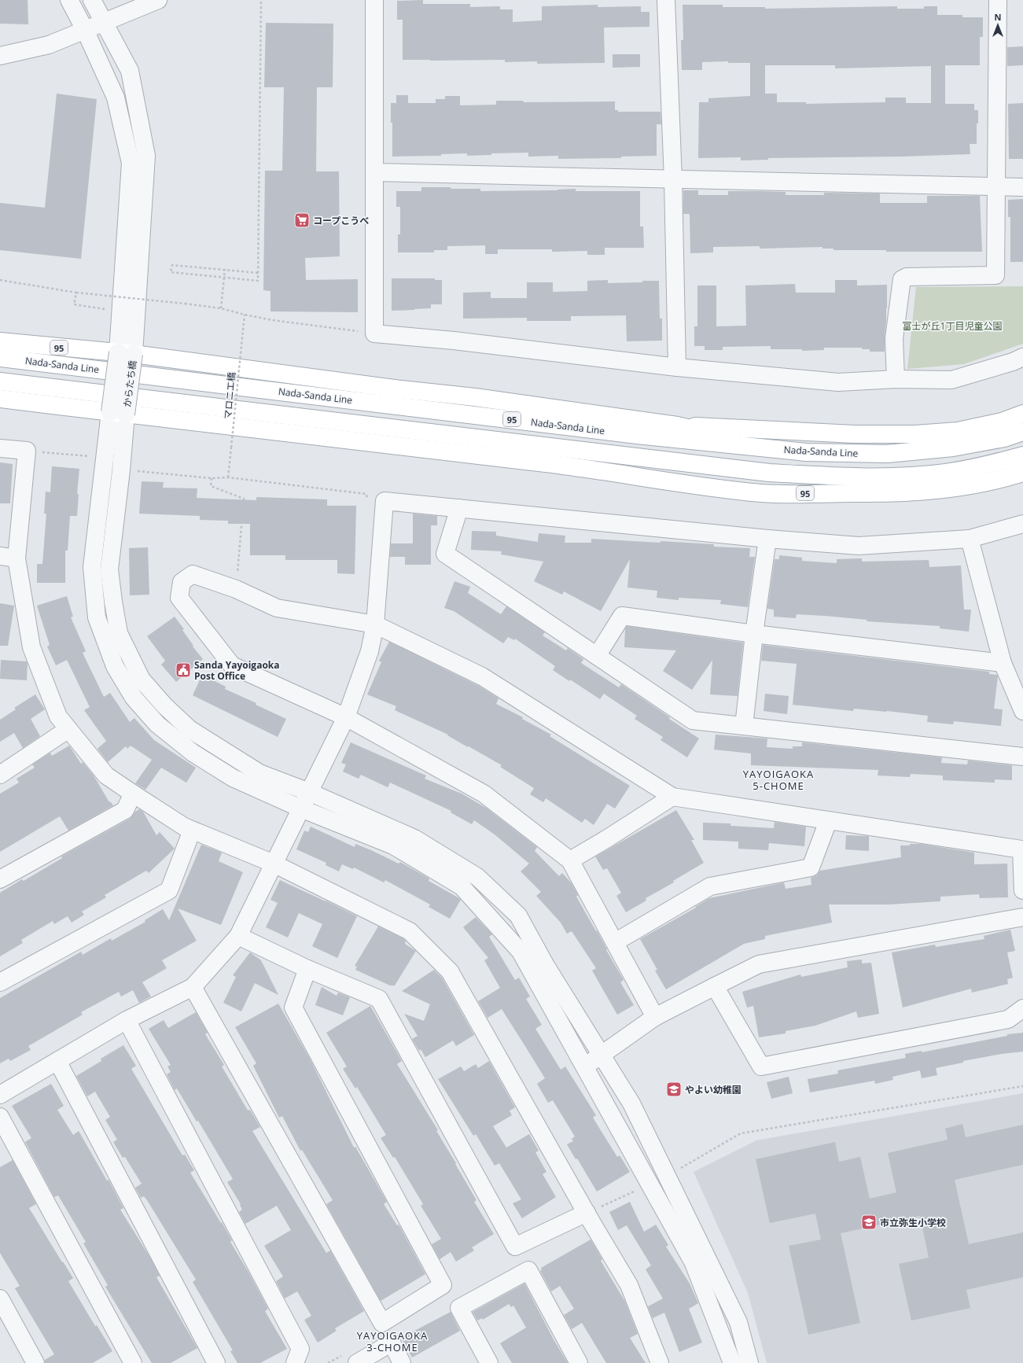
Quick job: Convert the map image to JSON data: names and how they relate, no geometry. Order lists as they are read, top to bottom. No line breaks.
{"streets":{"main road":["95","Nada-Sanda Line"],"street":["からたち橋"],"path":["マロニエ橋"]},"crossings":[["95","Nada-Sanda Line"],["95","からたち橋"]],"districts":["YAYOIGAOKA 5-CHOME","YAYOIGAOKA 3-CHOME"],"parks":["富士が丘1丁目児童公園"],"places":{"supermarket":["コープこうべ"],"public building":["Sanda Yayoigaoka Post Office"],"school or university":["やよい幼稚園","市立弥生小学校"]},"north":"top"}
